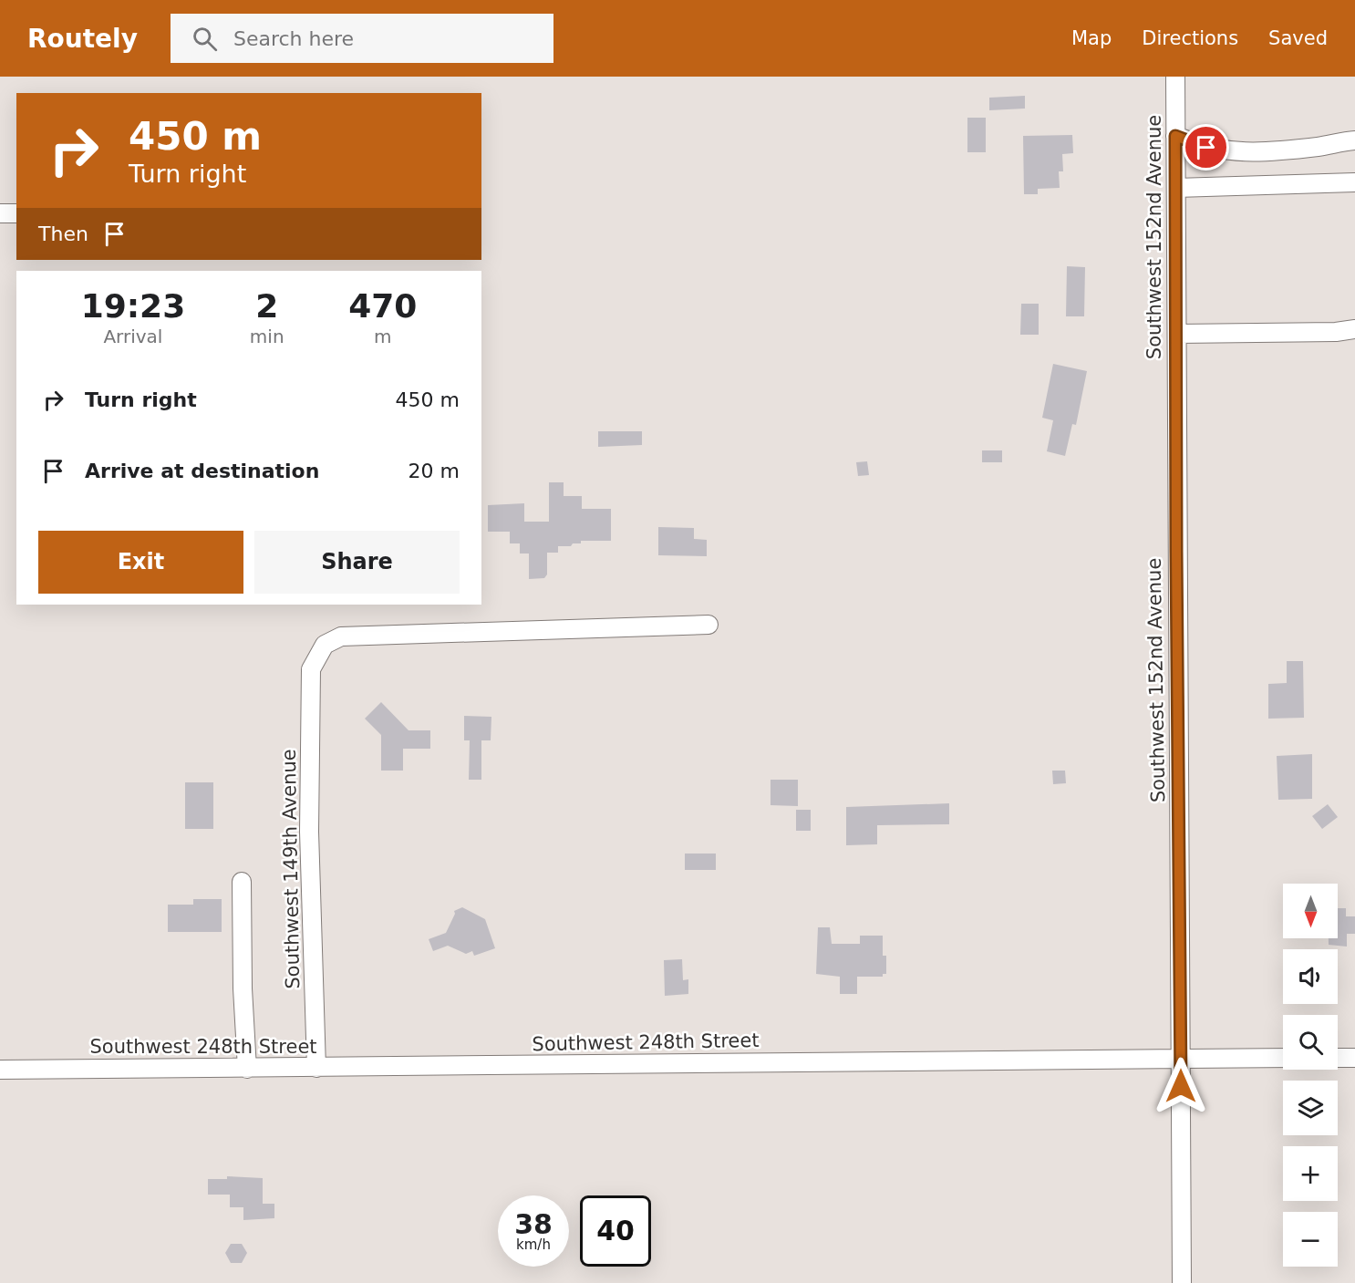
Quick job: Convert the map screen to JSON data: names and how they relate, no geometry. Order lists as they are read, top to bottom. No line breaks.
{"streets":{"street":["Southwest 152nd Avenue","Southwest 149th Avenue","Southwest 248th Street"]},"crossings":[["Southwest 152nd Avenue","Southwest 248th Street"],["Southwest 149th Avenue","Southwest 248th Street"]],"north":"bottom","page":{"header":"Routely","search":"Search here","nav":["Map","Directions","Saved"],"turn":["450 m","Turn right"],"then":"Then","eta":["19:23","Arrival","2","min","470","m"],"list":[{"name":"Turn right","value":"450 m"},{"name":"Arrive at destination","value":"20 m"}],"buttons":["Exit","Share"],"map_buttons":["+","−"],"speed":"38 km/h","limit":"40"}}
